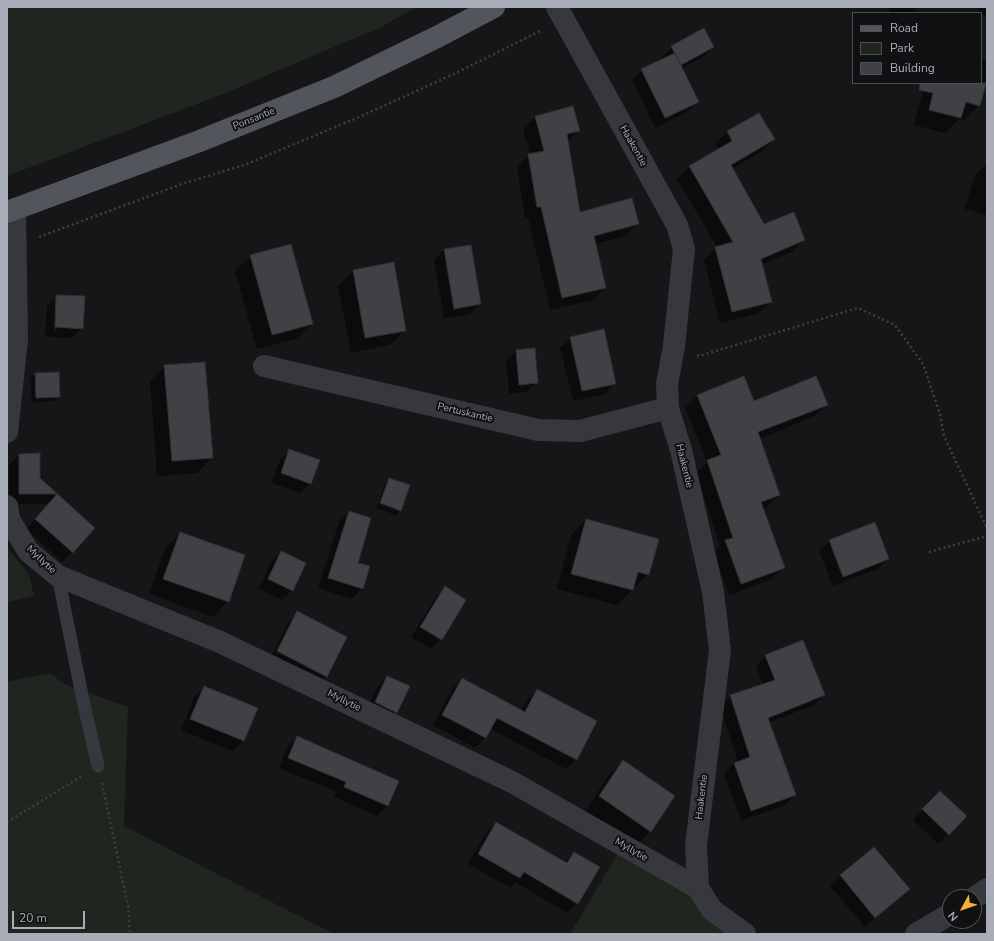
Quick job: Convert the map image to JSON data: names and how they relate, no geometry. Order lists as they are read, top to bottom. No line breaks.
{"streets":{"main road":["Ponsantie"],"street":["Haakentie","Pertuskantie","Myllytie"]},"crossings":[["Haakentie","Pertuskantie"],["Haakentie","Myllytie"]],"legend":["Road","Park","Building"],"scale_bar":"20 m","north":"bottom left"}
